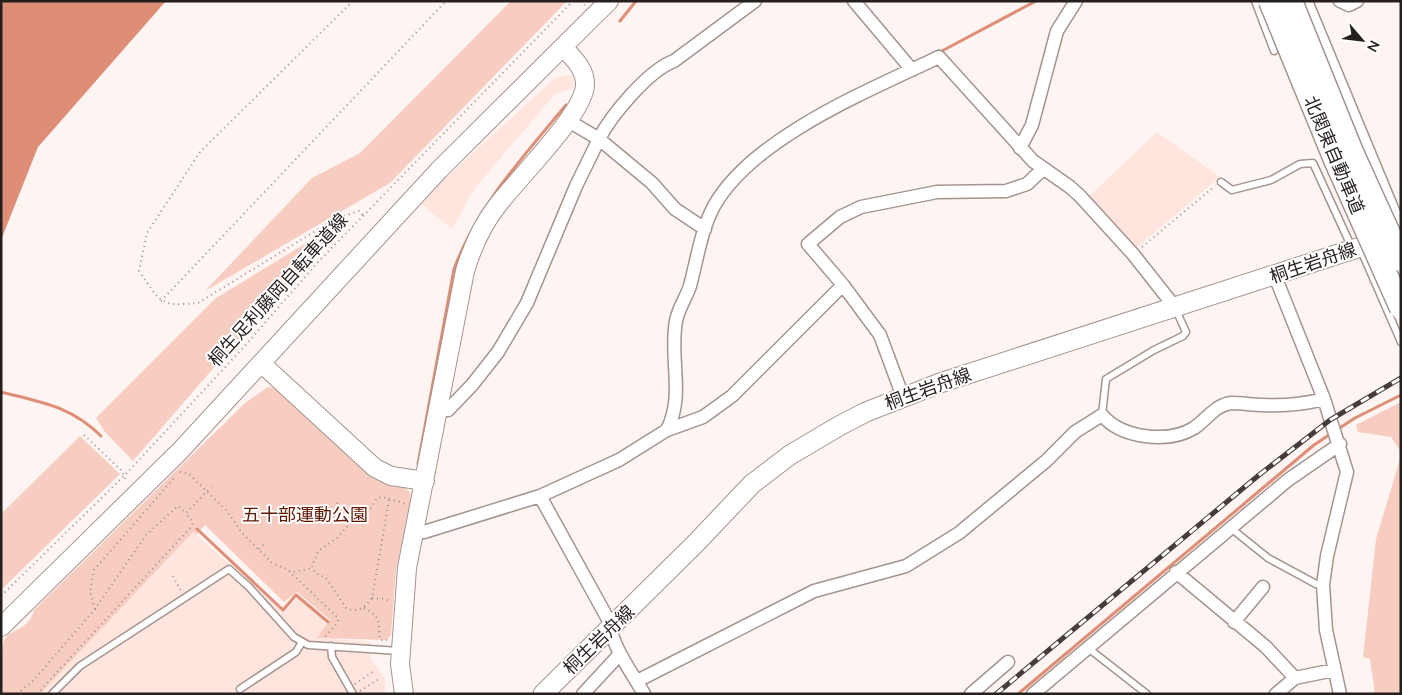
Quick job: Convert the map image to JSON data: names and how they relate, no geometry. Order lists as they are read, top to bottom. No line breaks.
{"streets":{"highway":["北関東自動車道"],"main road":["桐生岩舟線"],"path":["桐生足利藤岡自転車道線"]},"parks":["五十部運動公園"],"north":"bottom right"}
